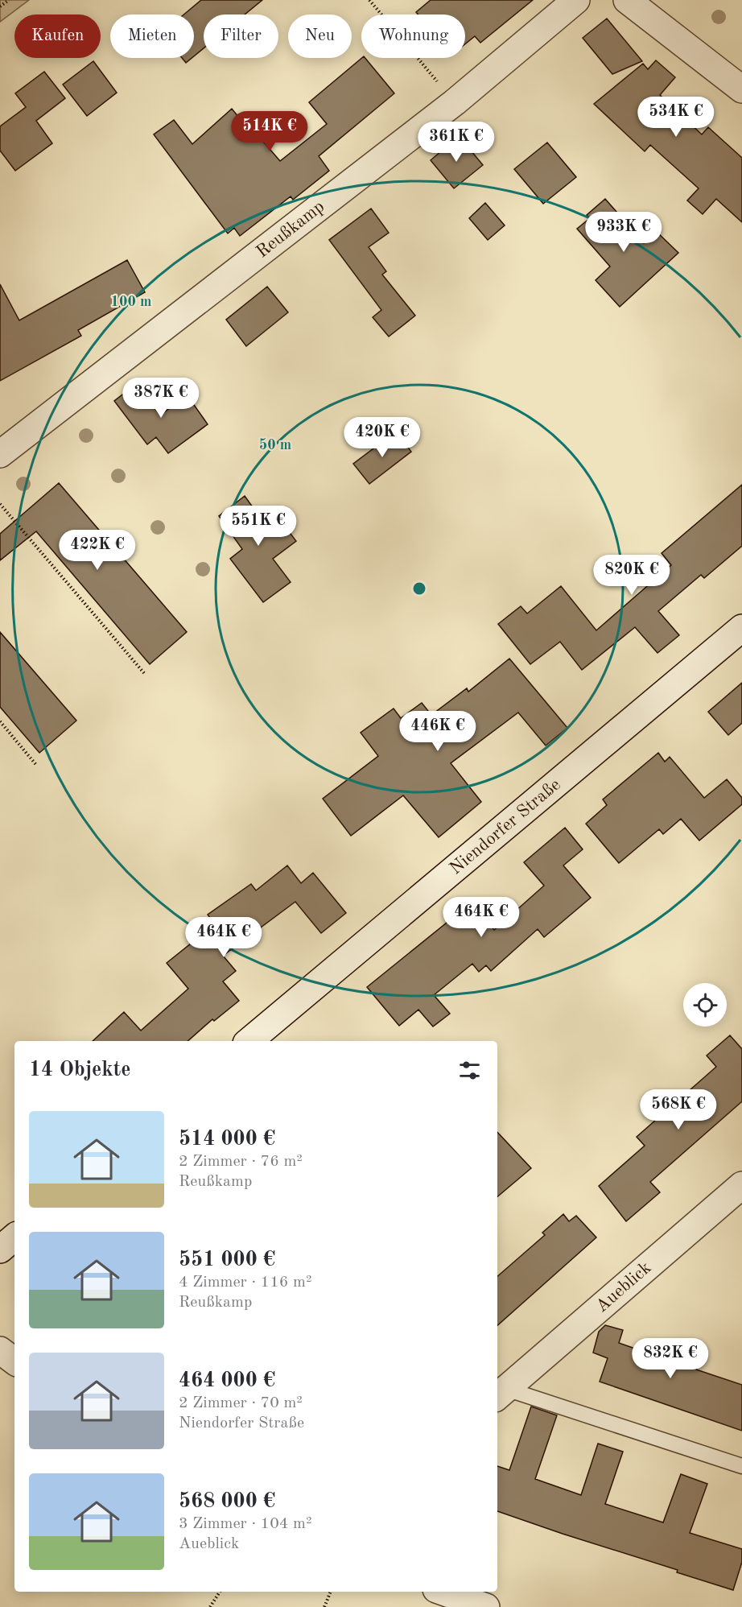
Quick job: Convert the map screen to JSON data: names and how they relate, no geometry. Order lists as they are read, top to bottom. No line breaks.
{"streets":{"street":["Reußkamp","Niendorfer Straße","Aueblick"]},"page":{"chip":["Kaufen","Mieten","Filter","Neu","Wohnung"],"price":["534K €","514K €","361K €","933K €","387K €","420K €","551K €","422K €","820K €","446K €","464K €","464K €","568K €","832K €"],"heading":"14 Objekte","list":[{"name":"514 000 €","note":"2 Zimmer · 76 m² · Reußkamp"},{"name":"551 000 €","note":"4 Zimmer · 116 m² · Reußkamp"},{"name":"464 000 €","note":"2 Zimmer · 70 m² · Niendorfer Straße"},{"name":"568 000 €","note":"3 Zimmer · 104 m² · Aueblick"}]},"rings":["100 m","50 m"]}
